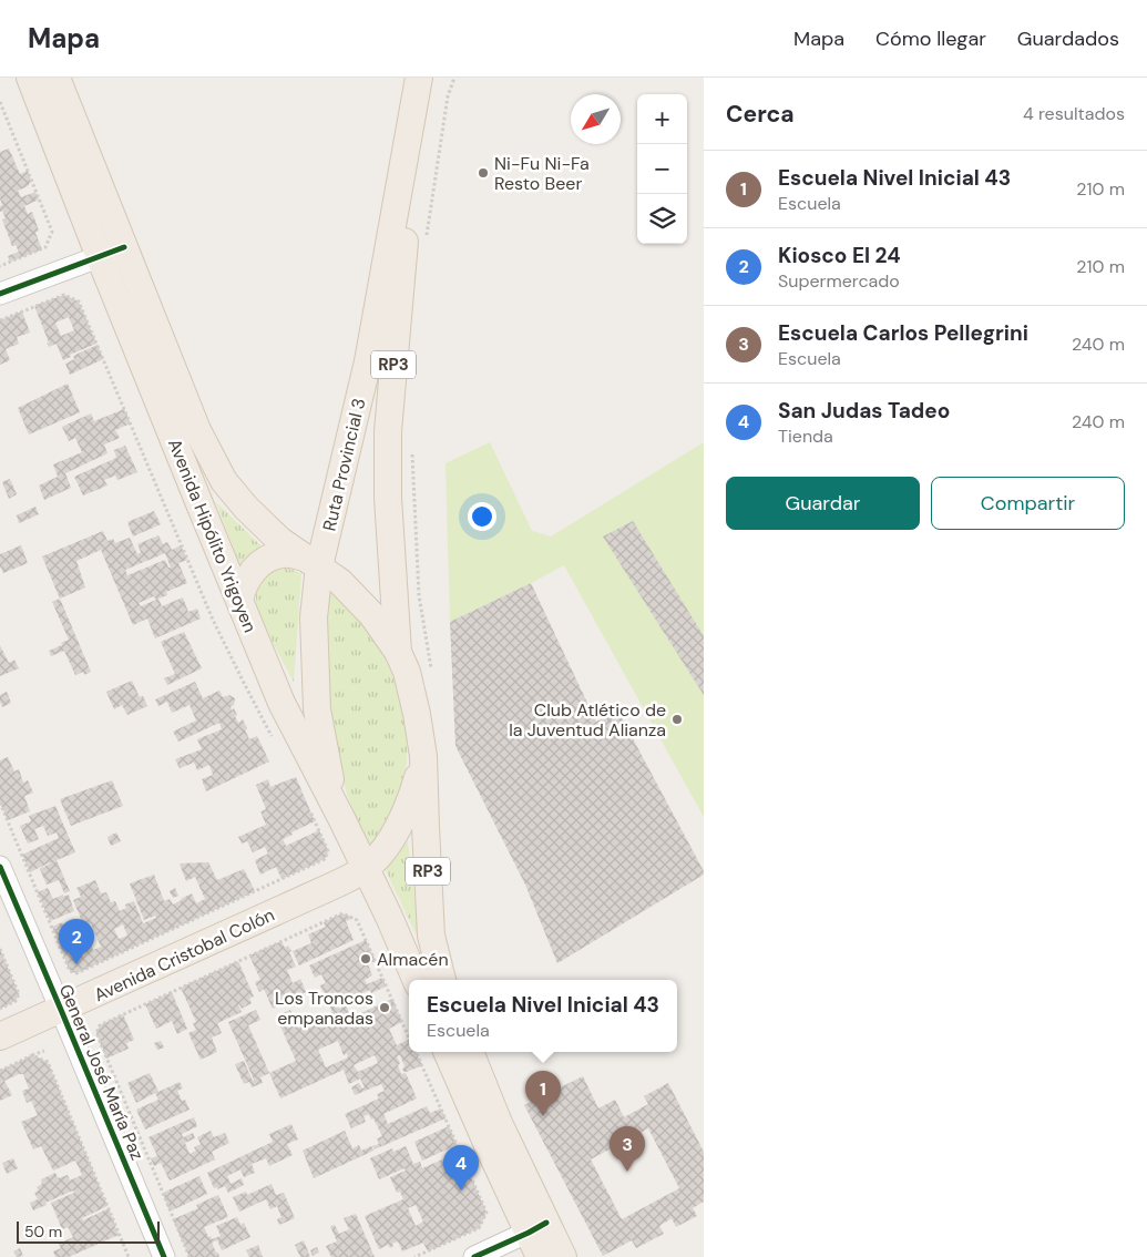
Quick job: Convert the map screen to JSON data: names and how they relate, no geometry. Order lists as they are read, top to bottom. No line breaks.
{"streets":{"main road":["RP3","Ruta Provincial 3","Avenida Hipólito Yrigoyen","Avenida Cristobal Colón"],"street":["General José María Paz"]},"crossings":[["Ruta Provincial 3","Avenida Hipólito Yrigoyen"],["Avenida Hipólito Yrigoyen","Avenida Cristobal Colón"],["Avenida Cristobal Colón","General José María Paz"]],"places":["Ni-Fu Ni-Fa Resto Beer","Club Atlético de la Juventud Alianza","Almacén","Los Troncos empanadas"],"scale_bar":"50 m","north":"bottom left","page":{"header":"Mapa","nav":["Mapa","Cómo llegar","Guardados"],"heading":["Cerca","4 resultados"],"map_buttons":["+","−"],"list":[{"mark":"1","name":"Escuela Nivel Inicial 43","note":"Escuela","value":"210 m"},{"mark":"2","name":"Kiosco El 24","note":"Supermercado","value":"210 m"},{"mark":"3","name":"Escuela Carlos Pellegrini","note":"Escuela","value":"240 m"},{"mark":"4","name":"San Judas Tadeo","note":"Tienda","value":"240 m"}],"buttons":["Guardar","Compartir"],"pins":["2","1","3","4"],"popup":["Escuela Nivel Inicial 43","Escuela"],"scale":"50 m"}}
